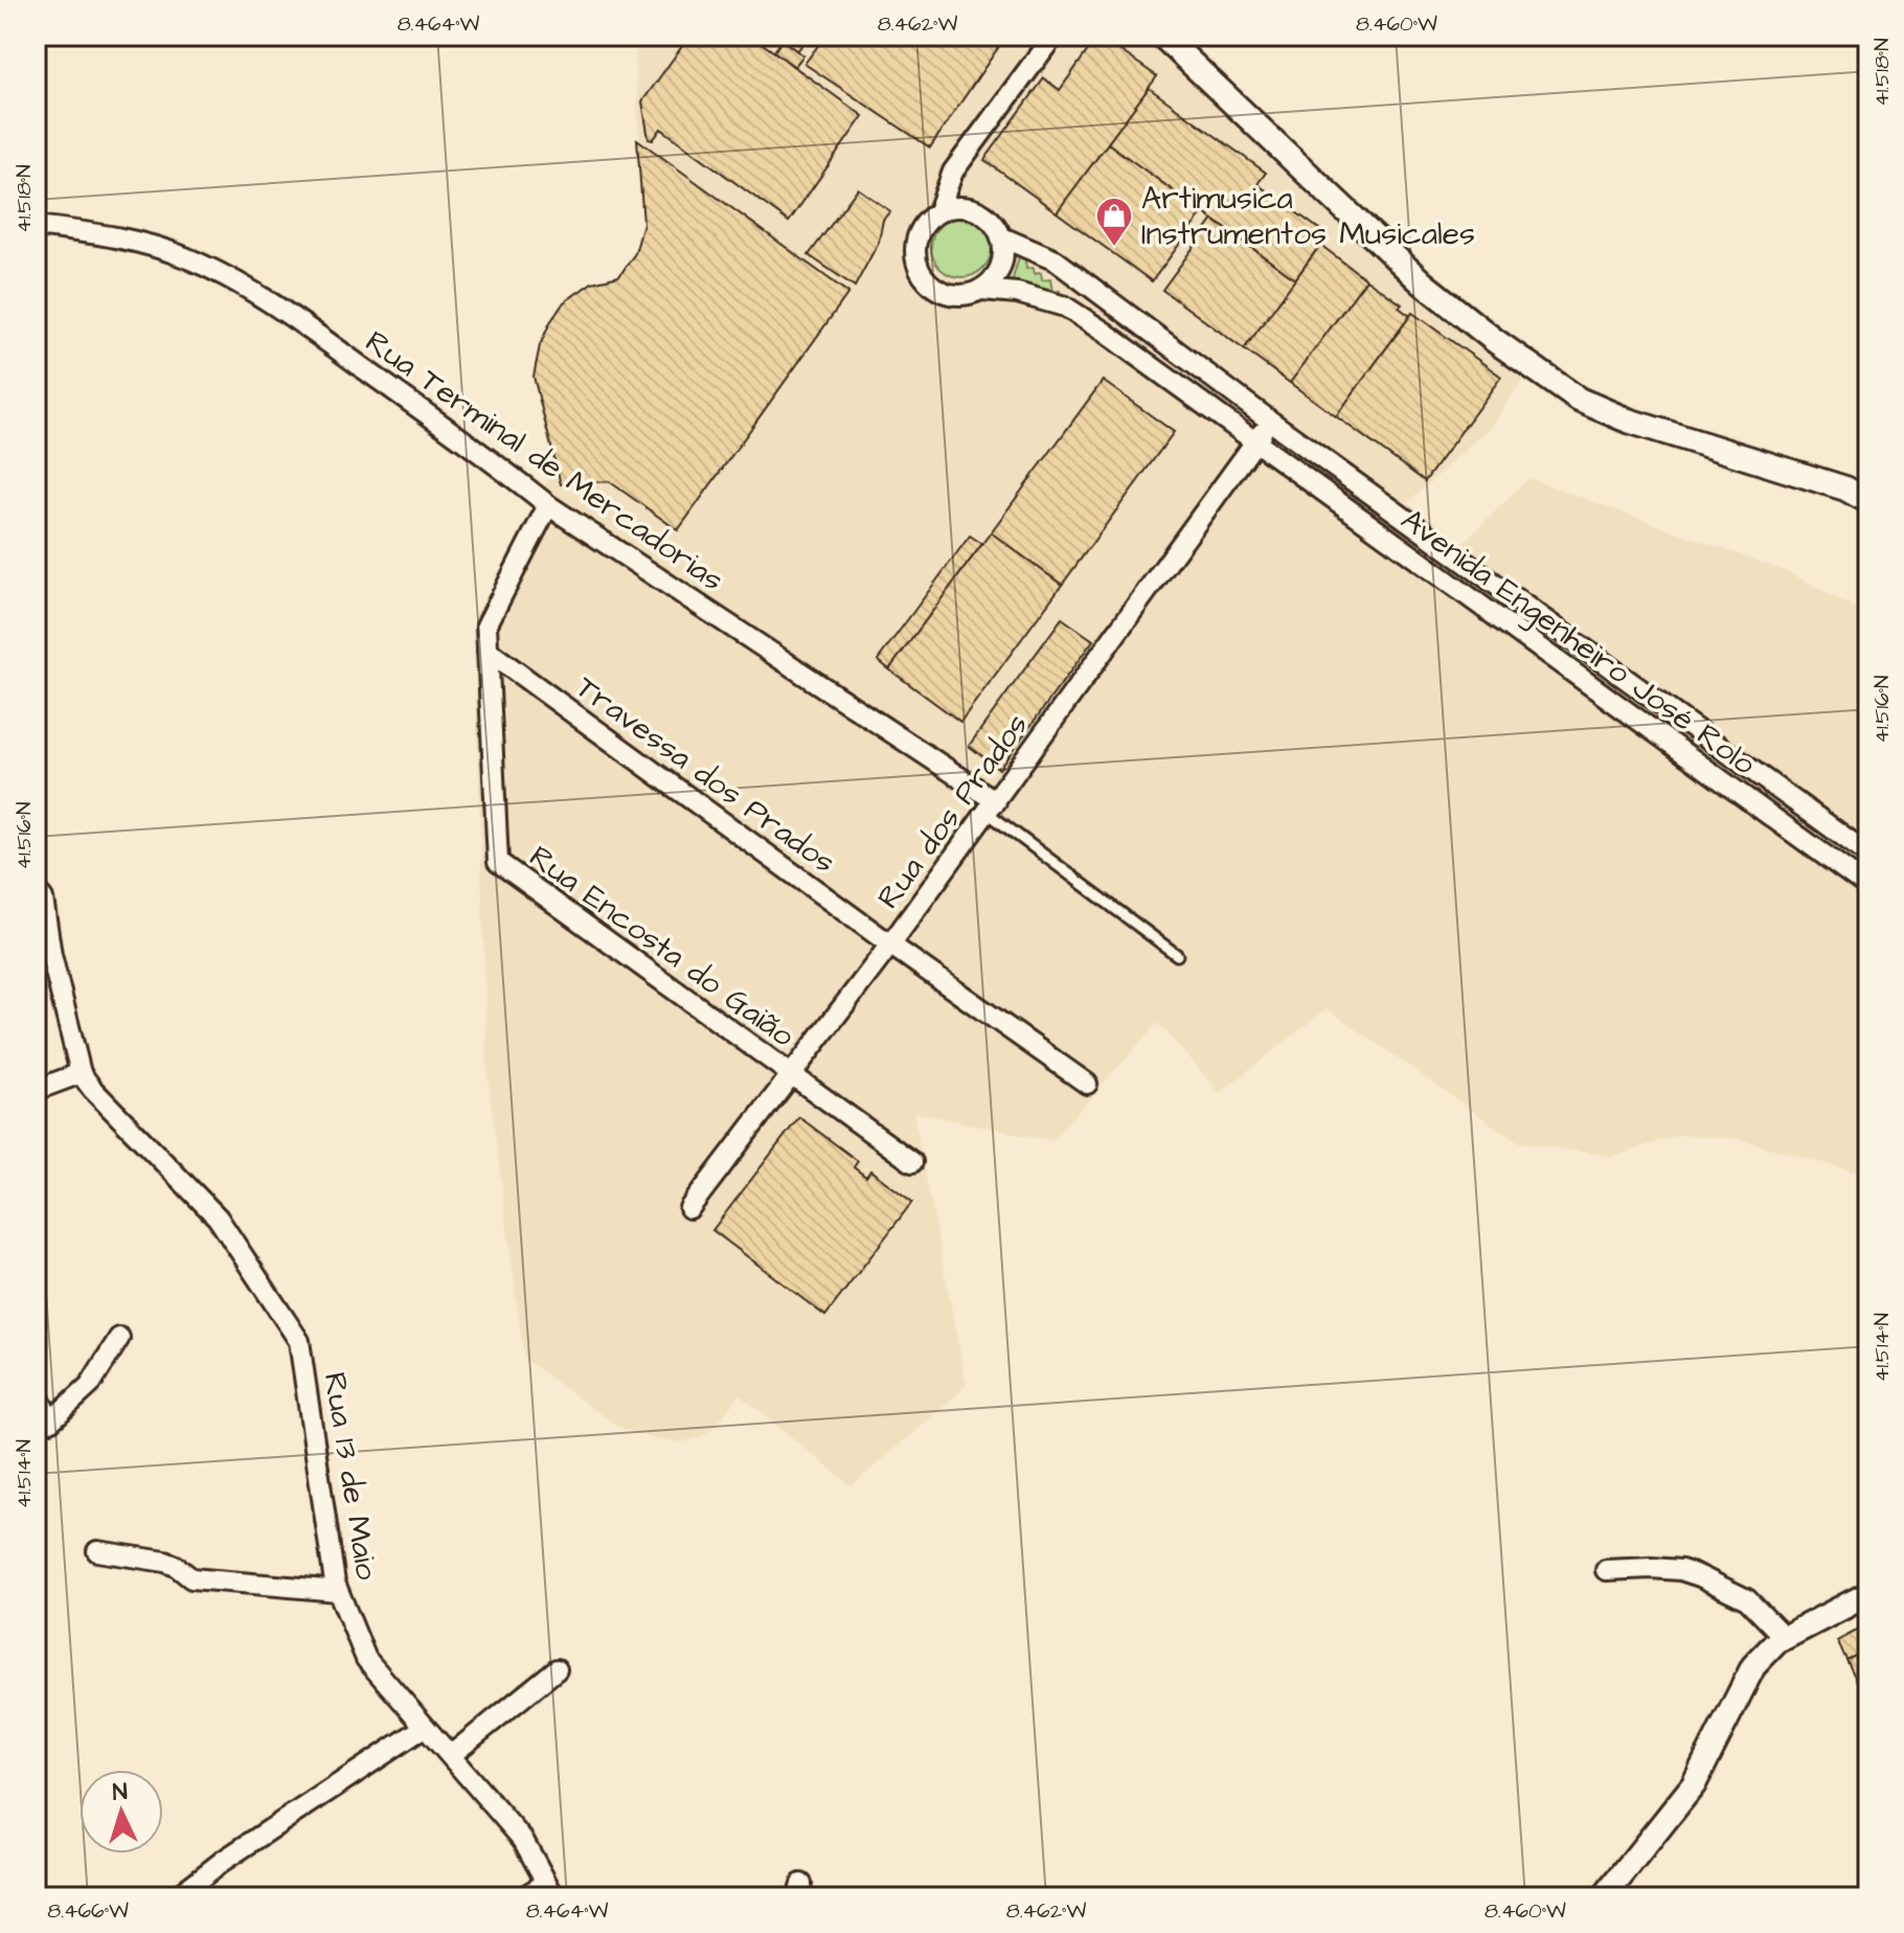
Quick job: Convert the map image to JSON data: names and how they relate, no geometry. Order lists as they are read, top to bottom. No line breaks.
{"streets":{"street":["Rua Terminal de Mercadorias","Avenida Engenheiro José Rolo","Travessa dos Prados","Rua dos Prados","Rua Encosta do Gaião","Rua 13 de Maio"]},"crossings":[["Rua Terminal de Mercadorias","Rua dos Prados"],["Avenida Engenheiro José Rolo","Rua dos Prados"],["Travessa dos Prados","Rua dos Prados"],["Travessa dos Prados","Rua Encosta do Gaião"],["Rua dos Prados","Rua Encosta do Gaião"]],"places":{"shop":["Artimusica Instrumentos Musicales"]},"north":"top","coordinates":["8.464°W","8.462°W","8.460°W","41.518°N","41.516°N","41.514°N","8.466°W"]}
